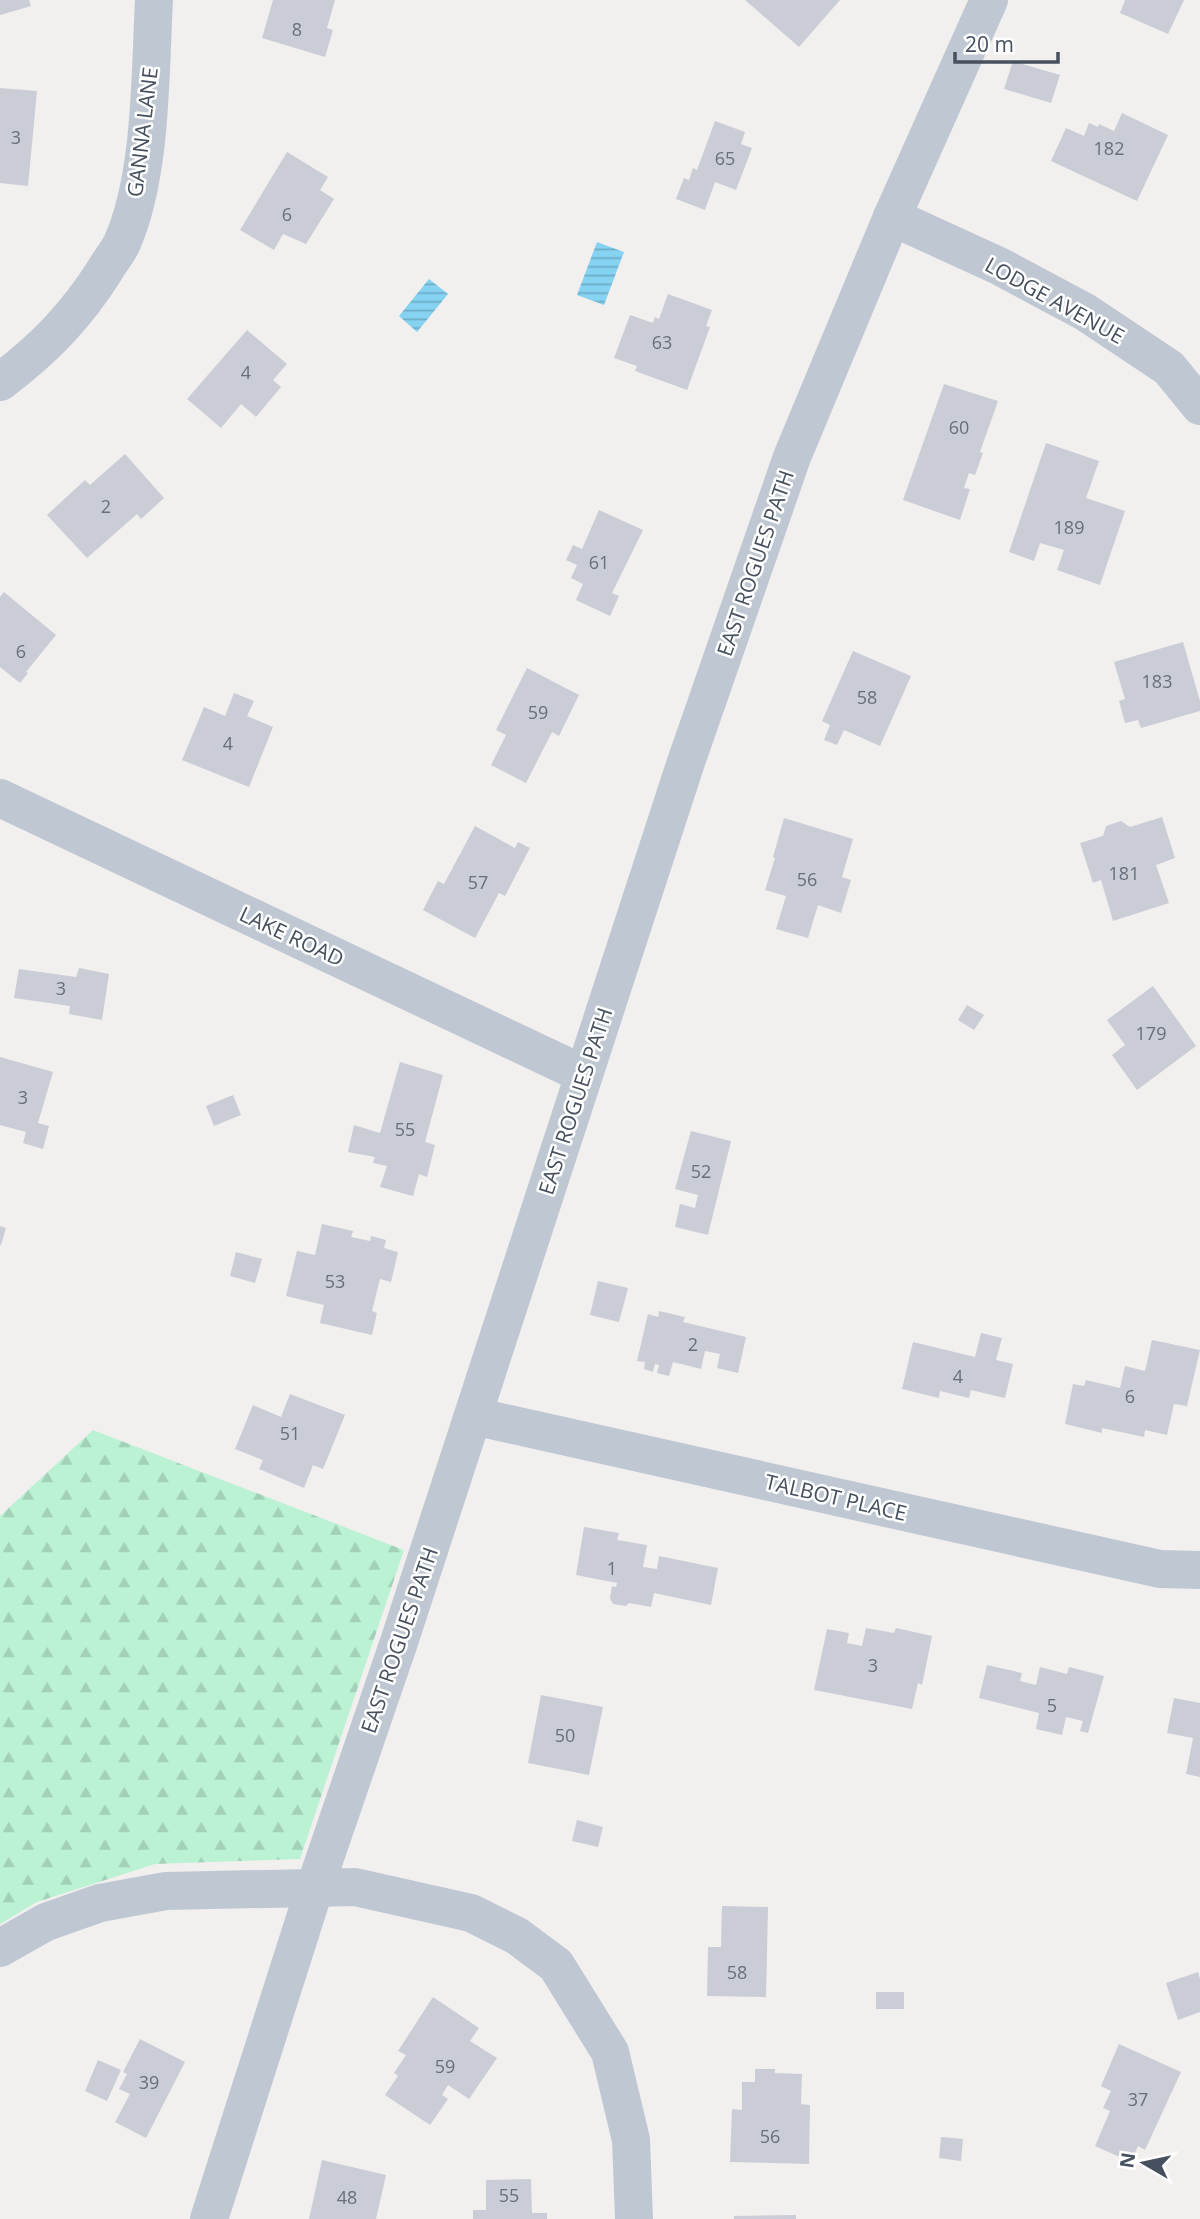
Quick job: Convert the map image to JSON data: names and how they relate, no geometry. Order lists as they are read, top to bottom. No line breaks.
{"streets":{"street":["GANNA LANE","LODGE AVENUE","EAST ROGUES PATH","LAKE ROAD","TALBOT PLACE"]},"crossings":[["LODGE AVENUE","EAST ROGUES PATH"],["EAST ROGUES PATH","LAKE ROAD"],["EAST ROGUES PATH","TALBOT PLACE"]],"house_numbers":["8","3","182","65","6","63","4","60","2","189","61","6","183","58","59","4","181","56","57","3","179","3","55","52","53","2","4","6","51","1","3","5","50","58","59","39","37","56","55","48"],"scale_bar":"20 m","north":"left"}
